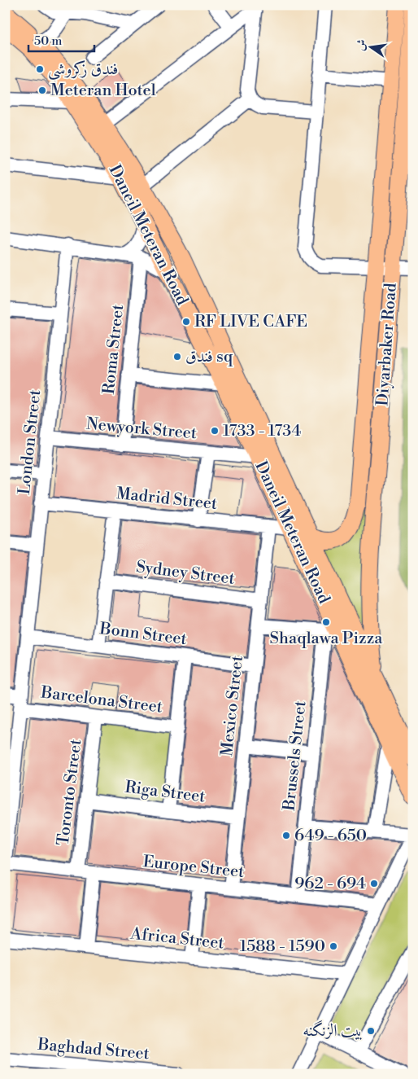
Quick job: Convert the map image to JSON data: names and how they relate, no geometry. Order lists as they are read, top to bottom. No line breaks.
{"streets":{"main road":["Daneil Meteran Road","Diyarbaker Road"],"street":["Roma Street","Newyork Street","London Street","Madrid Street","Sydney Street","Bonn Street","Barcelona Street","Mexico Street","Brussels Street","Toronto Street","Riga Street","Europe Street","Africa Street","Baghdad Street"]},"crossings":[["Daneil Meteran Road","Diyarbaker Road"],["Daneil Meteran Road","Newyork Street"],["Daneil Meteran Road","Madrid Street"],["Daneil Meteran Road","Brussels Street"],["Roma Street","Newyork Street"],["Newyork Street","London Street"],["London Street","Madrid Street"],["London Street","Bonn Street"],["London Street","Barcelona Street"],["London Street","Europe Street"],["Madrid Street","Mexico Street"],["Sydney Street","Mexico Street"],["Bonn Street","Mexico Street"],["Barcelona Street","Toronto Street"],["Mexico Street","Riga Street"],["Mexico Street","Europe Street"],["Brussels Street","Europe Street"],["Toronto Street","Riga Street"],["Toronto Street","Europe Street"]],"places":["فندق زكروشي","Meteran Hotel","RF LIVE CAFE","فندق sq","1733 - 1734","Shaqlawa Pizza","649 - 650","962 - 694","1588 - 1590","بيت الزنگنه"],"scale_bar":"50 m","north":"left"}
